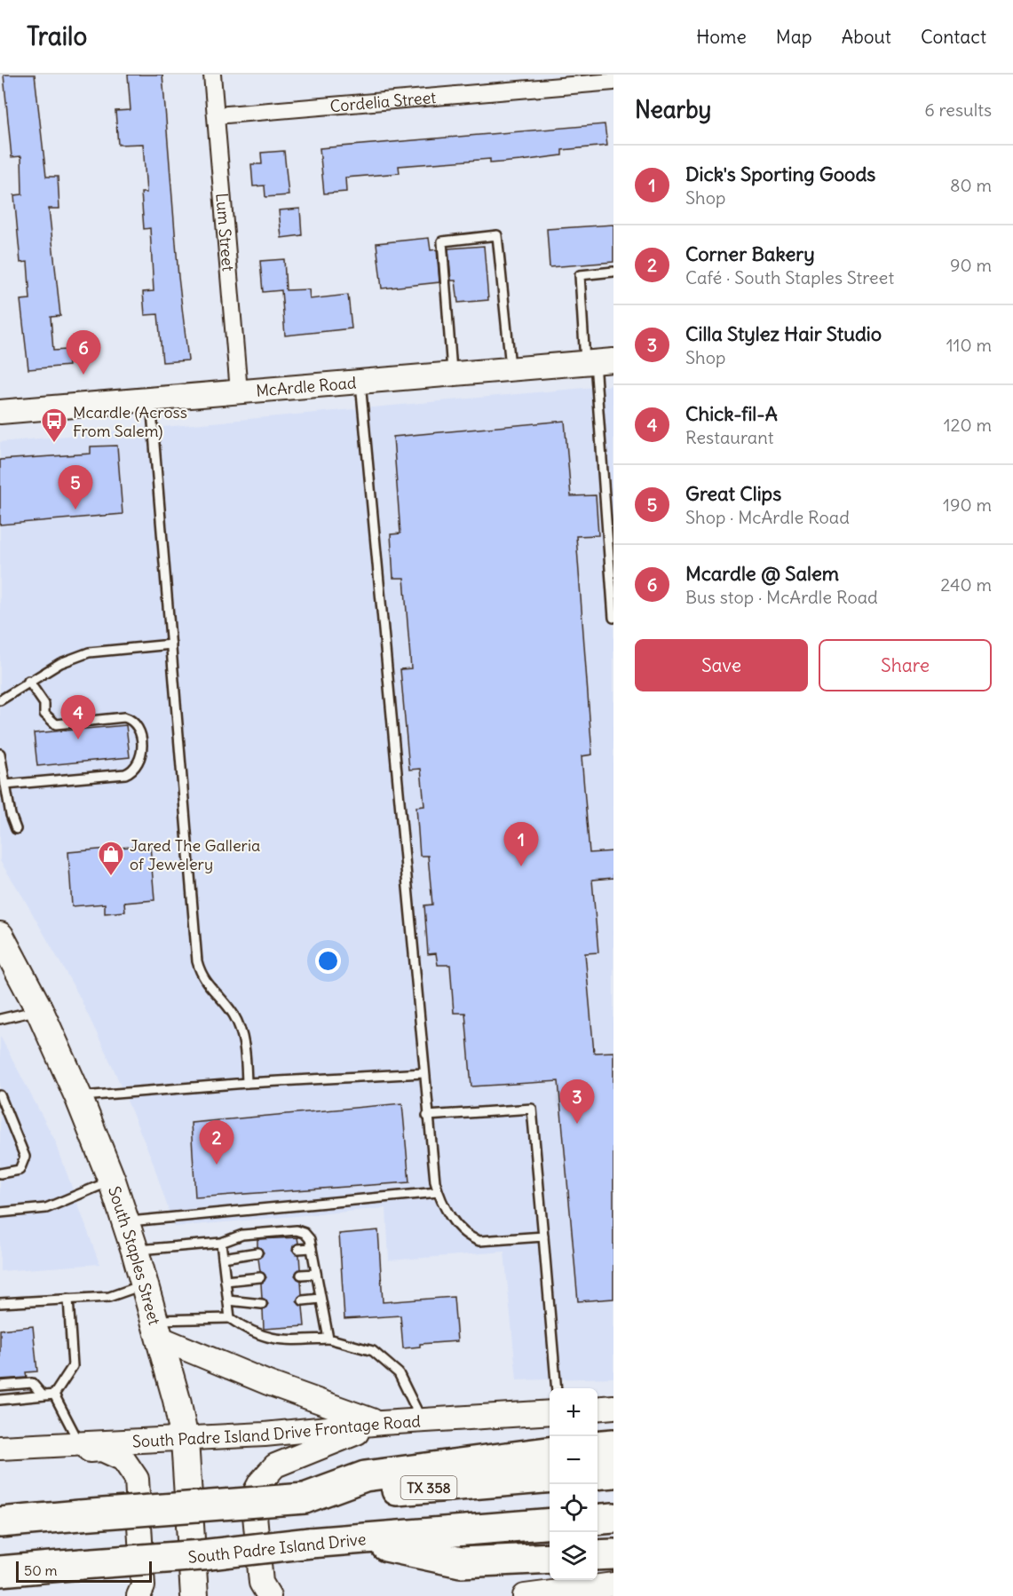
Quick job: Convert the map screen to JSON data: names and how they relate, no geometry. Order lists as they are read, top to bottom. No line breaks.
{"streets":{"highway":["TX 358","South Padre Island Drive"],"main road":["McArdle Road","South Staples Street","South Padre Island Drive Frontage Road"],"street":["Cordelia Street","Lum Street"]},"crossings":[["Cordelia Street","Lum Street"],["Lum Street","McArdle Road"],["South Staples Street","South Padre Island Drive Frontage Road"]],"places":{"bus stop":["Mcardle (Across From Salem)"],"shop":["Jared The Galleria of Jewelery"]},"scale_bar":"50 m","page":{"header":"Trailo","nav":["Home","Map","About","Contact"],"heading":["Nearby","6 results"],"list":[{"mark":"1","name":"Dick's Sporting Goods","note":"Shop","value":"80 m"},{"mark":"2","name":"Corner Bakery","note":"Café · South Staples Street","value":"90 m"},{"mark":"3","name":"Cilla Stylez Hair Studio","note":"Shop","value":"110 m"},{"mark":"4","name":"Chick-fil-A","note":"Restaurant","value":"120 m"},{"mark":"5","name":"Great Clips","note":"Shop · McArdle Road","value":"190 m"},{"mark":"6","name":"Mcardle @ Salem","note":"Bus stop · McArdle Road","value":"240 m"}],"pins":["6","5","4","1","3","2"],"buttons":["Save","Share"],"map_buttons":["+","−"],"scale":"50 m"}}
